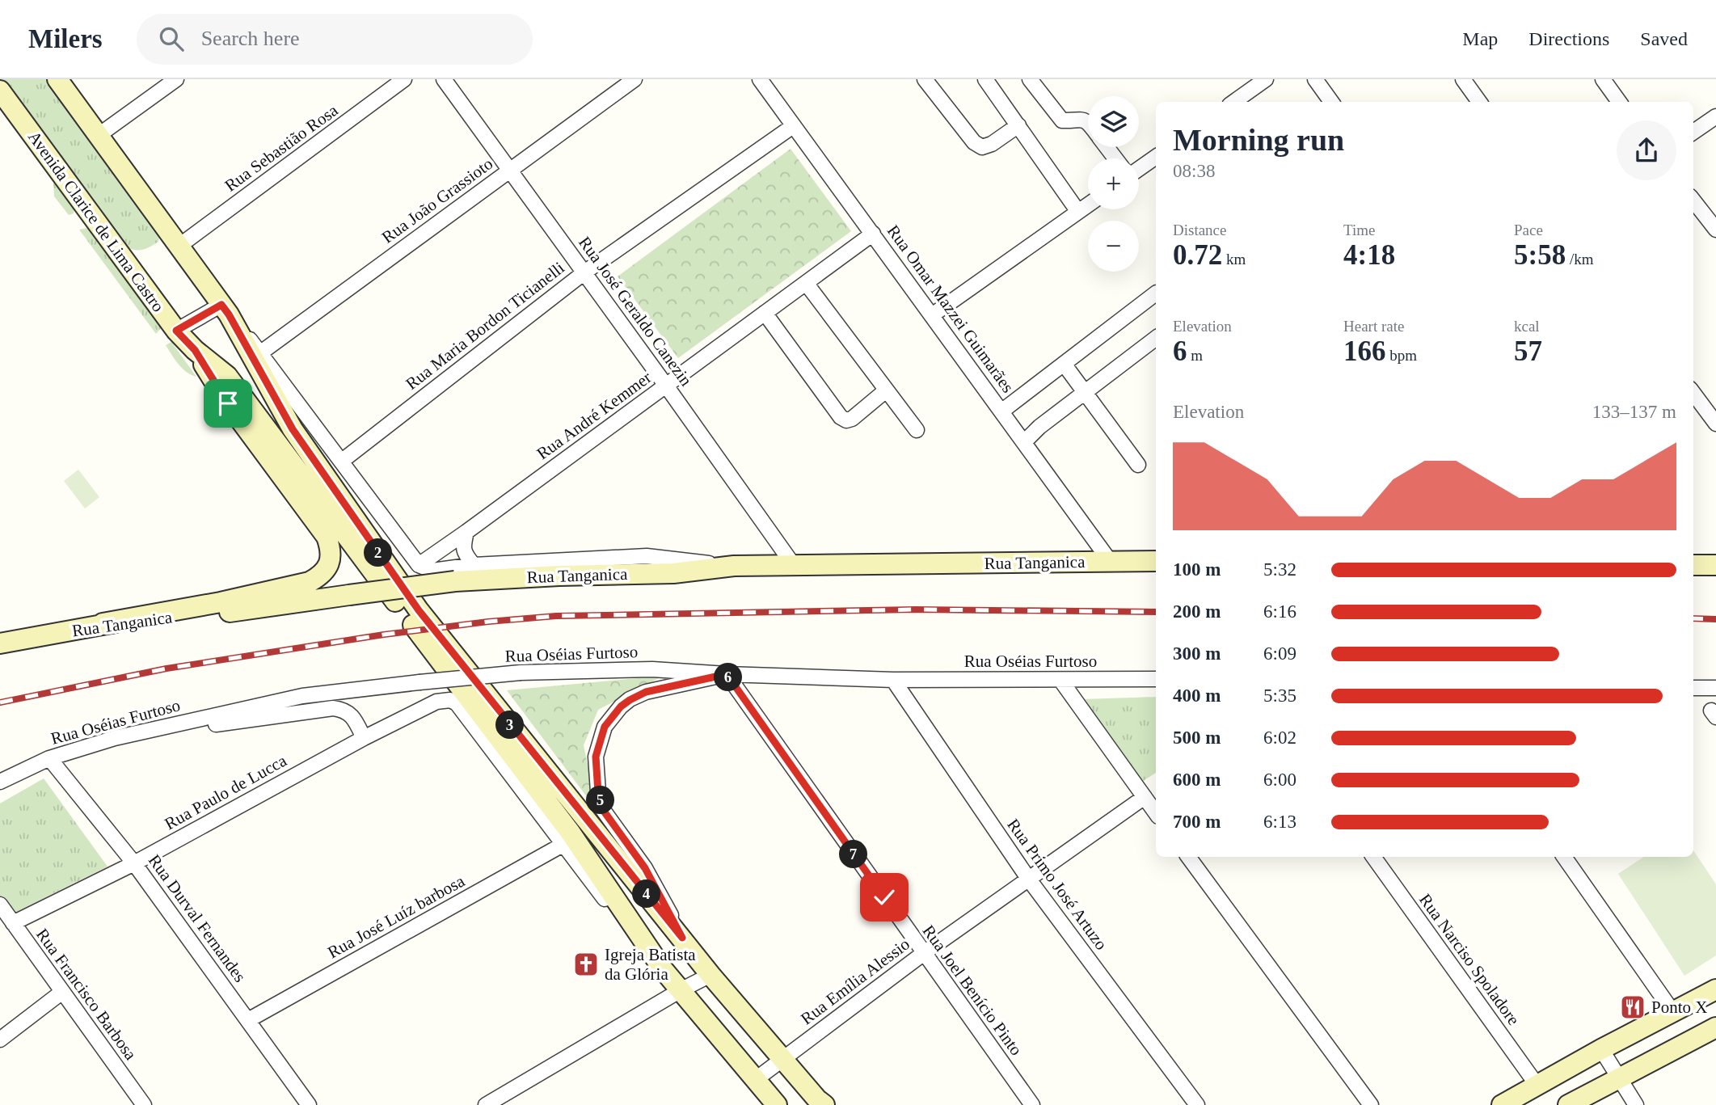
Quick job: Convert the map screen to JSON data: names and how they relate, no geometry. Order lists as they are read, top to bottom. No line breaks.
{"streets":{"street":["Rua Sebastião Rosa","Rua João Grassioto","Avenida Clarice de Lima Castro","Rua Omar Mazzei Guimarães","Rua José Geraldo Canezin","Rua Maria Bordon Ticianelli","Rua André Kemmer","Rua Tanganica","Rua Oséias Furtoso","Rua Paulo de Lucca","Rua Primo José Artuzo","Rua José Luíz barbosa","Rua Durval Fernandes","Rua Narciso Spoladore","Rua Emília Alessio","Rua Joel Benício Pinto","Rua Francisco Barbosa"]},"crossings":[["Rua João Grassioto","Rua José Geraldo Canezin"],["Avenida Clarice de Lima Castro","Rua Paulo de Lucca"],["Avenida Clarice de Lima Castro","Rua José Luíz barbosa"],["Avenida Clarice de Lima Castro","Rua Emília Alessio"],["Rua Omar Mazzei Guimarães","Rua Maria Bordon Ticianelli"],["Rua Omar Mazzei Guimarães","Rua André Kemmer"],["Rua Omar Mazzei Guimarães","Rua Tanganica"],["Rua José Geraldo Canezin","Rua Maria Bordon Ticianelli"],["Rua José Geraldo Canezin","Rua André Kemmer"],["Rua José Geraldo Canezin","Rua Tanganica"],["Rua Oséias Furtoso","Rua Primo José Artuzo"],["Rua Oséias Furtoso","Rua Durval Fernandes"],["Rua Oséias Furtoso","Rua Joel Benício Pinto"],["Rua Paulo de Lucca","Rua José Luíz barbosa"],["Rua Paulo de Lucca","Rua Durval Fernandes"],["Rua Paulo de Lucca","Rua Francisco Barbosa"],["Rua Primo José Artuzo","Rua Emília Alessio"],["Rua José Luíz barbosa","Rua Durval Fernandes"],["Rua Emília Alessio","Rua Joel Benício Pinto"]],"places":{"church":["Igreja Batista da Glória"],"restaurant":["Ponto X"]},"page":{"header":"Milers","search":"Search here","nav":["Map","Directions","Saved"],"map_buttons":["+","−"],"heading":["Morning run","08:38"],"stats":[["Distance","0.72 km"],["Time","4:18"],["Pace","5:58 /km"],["Elevation","6 m"],["Heart rate","166 bpm"],["kcal","57"]],"chart":["Elevation","133–137 m"],"pins":["2","6","3","5","7","4"],"list":[{"name":"100 m","note":"5:32"},{"name":"200 m","note":"6:16"},{"name":"300 m","note":"6:09"},{"name":"400 m","note":"5:35"},{"name":"500 m","note":"6:02"},{"name":"600 m","note":"6:00"},{"name":"700 m","note":"6:13"}]}}
